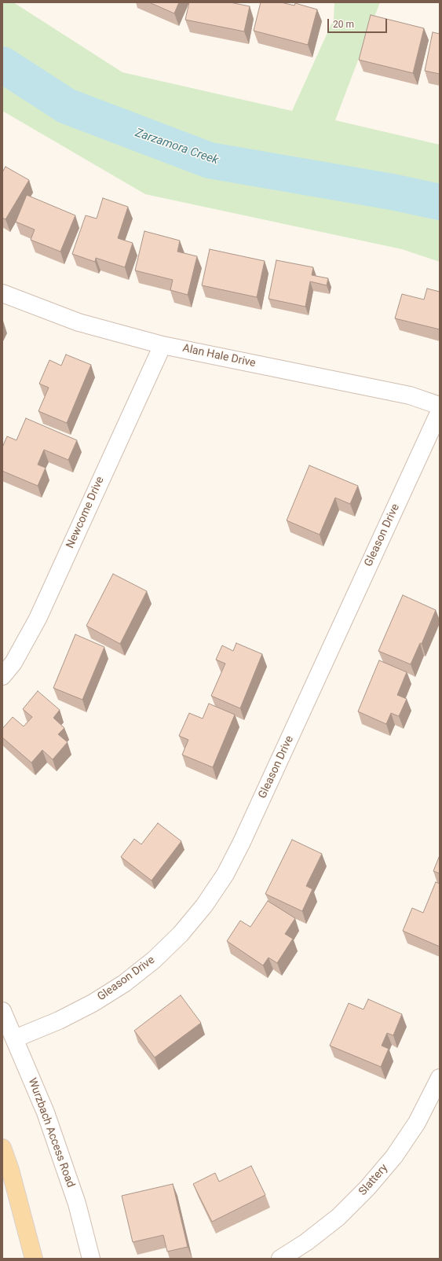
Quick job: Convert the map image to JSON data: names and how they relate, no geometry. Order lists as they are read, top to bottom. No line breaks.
{"streets":{"street":["Alan Hale Drive","Newcome Drive","Gleason Drive","Wurzbach Access Road","Slattery"]},"crossings":[["Alan Hale Drive","Newcome Drive"],["Gleason Drive","Wurzbach Access Road"]],"water":["Zarzamora Creek"],"scale_bar":"20 m"}
